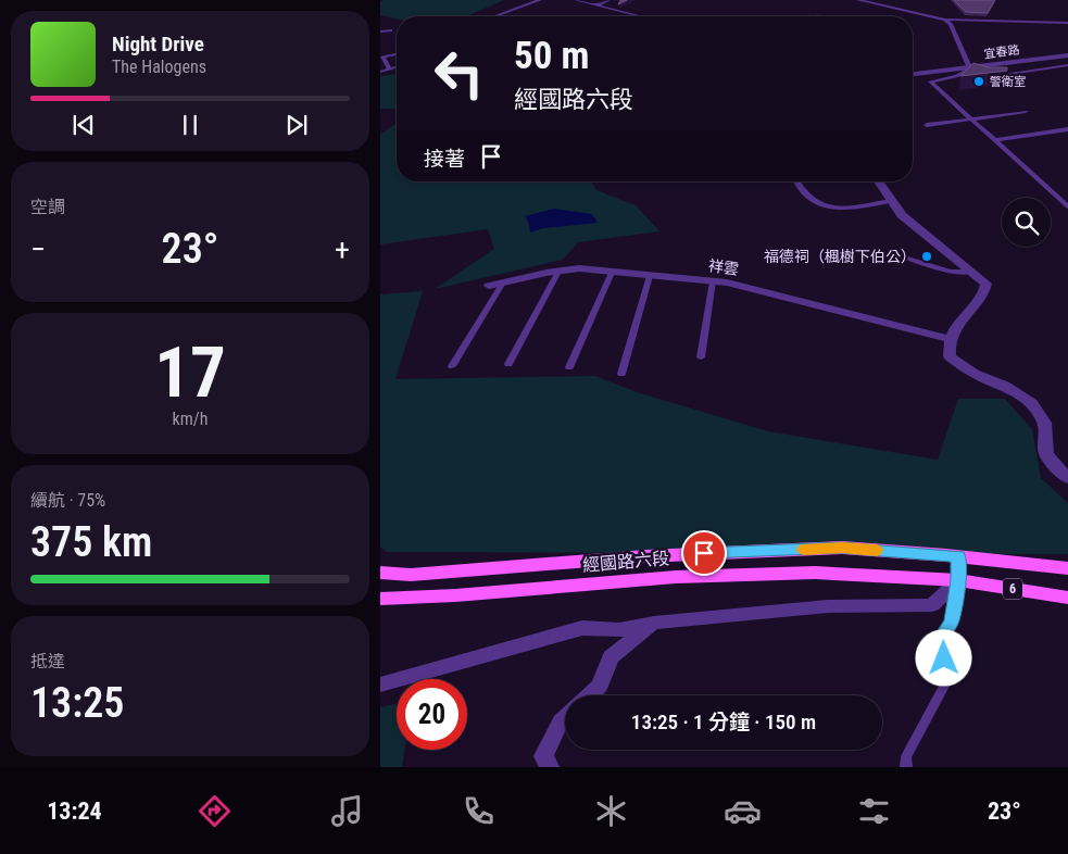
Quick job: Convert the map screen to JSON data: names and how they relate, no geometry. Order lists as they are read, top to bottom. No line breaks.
{"streets":{"main road":["經國路六段","6"],"street":["宜春路","祥雲"]},"places":["警衛室","福德祠（楓樹下伯公）"],"page":{"turn":["50 m","經國路六段"],"song":["Night Drive","The Halogens"],"then":"接著","tile":["空調",["17","km/h"],["續航 · 75%","375 km"],["抵達","13:25"]],"heat":["−","23°","+"],"limit":"20","trip":"13:25 · 1 分鐘 · 150 m","tabs":["13:24","23°"]}}
